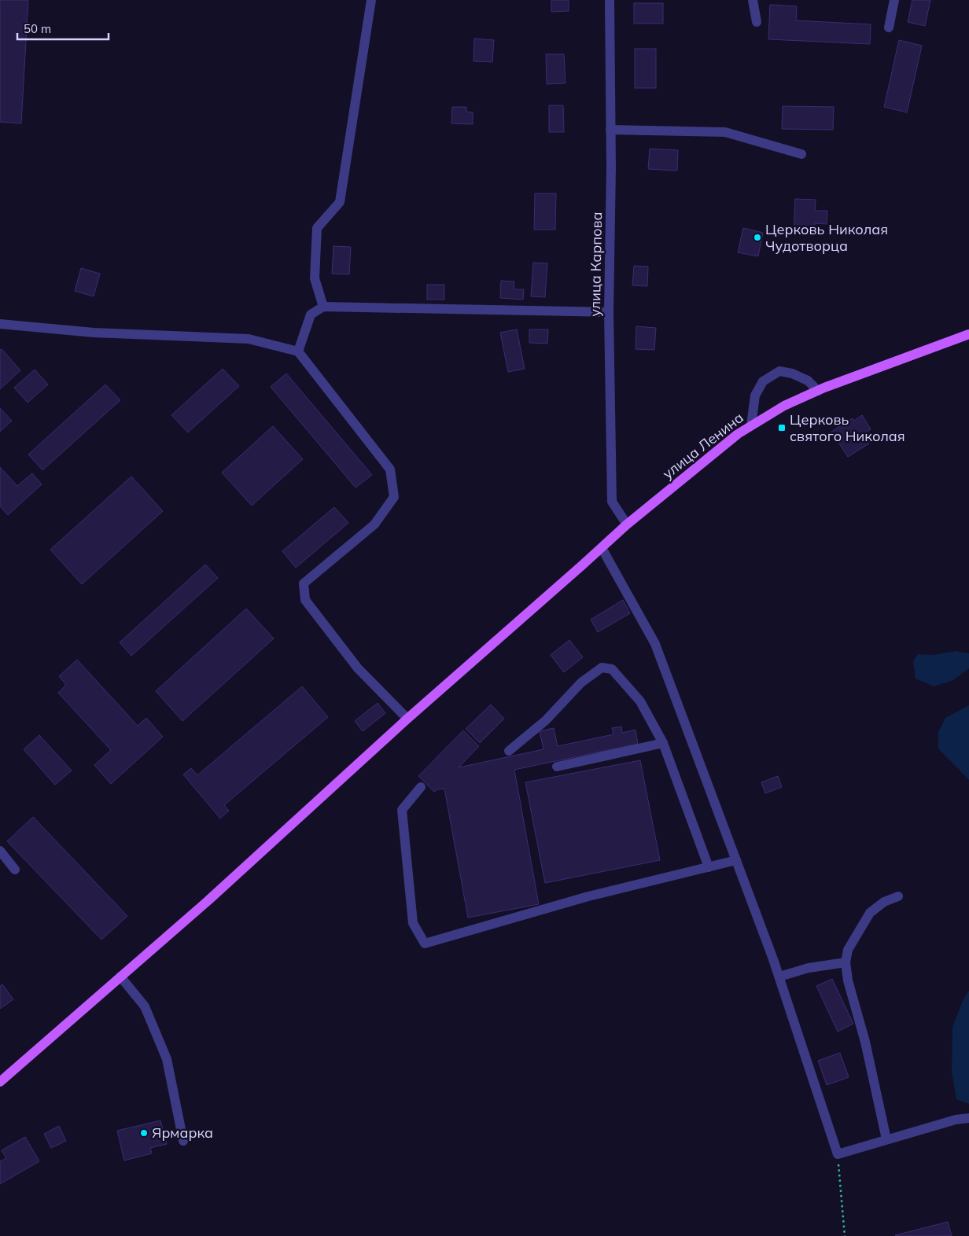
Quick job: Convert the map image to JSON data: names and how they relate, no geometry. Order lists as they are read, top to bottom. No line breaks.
{"streets":{"main road":["улица Ленина"],"street":["улица Карпова"]},"crossings":[["улица Карпова","улица Ленина"]],"places":{"other":["Церковь Николая Чудотворца","Ярмарка"],"transit":["Церковь святого Николая"]},"scale_bar":"50 m"}
